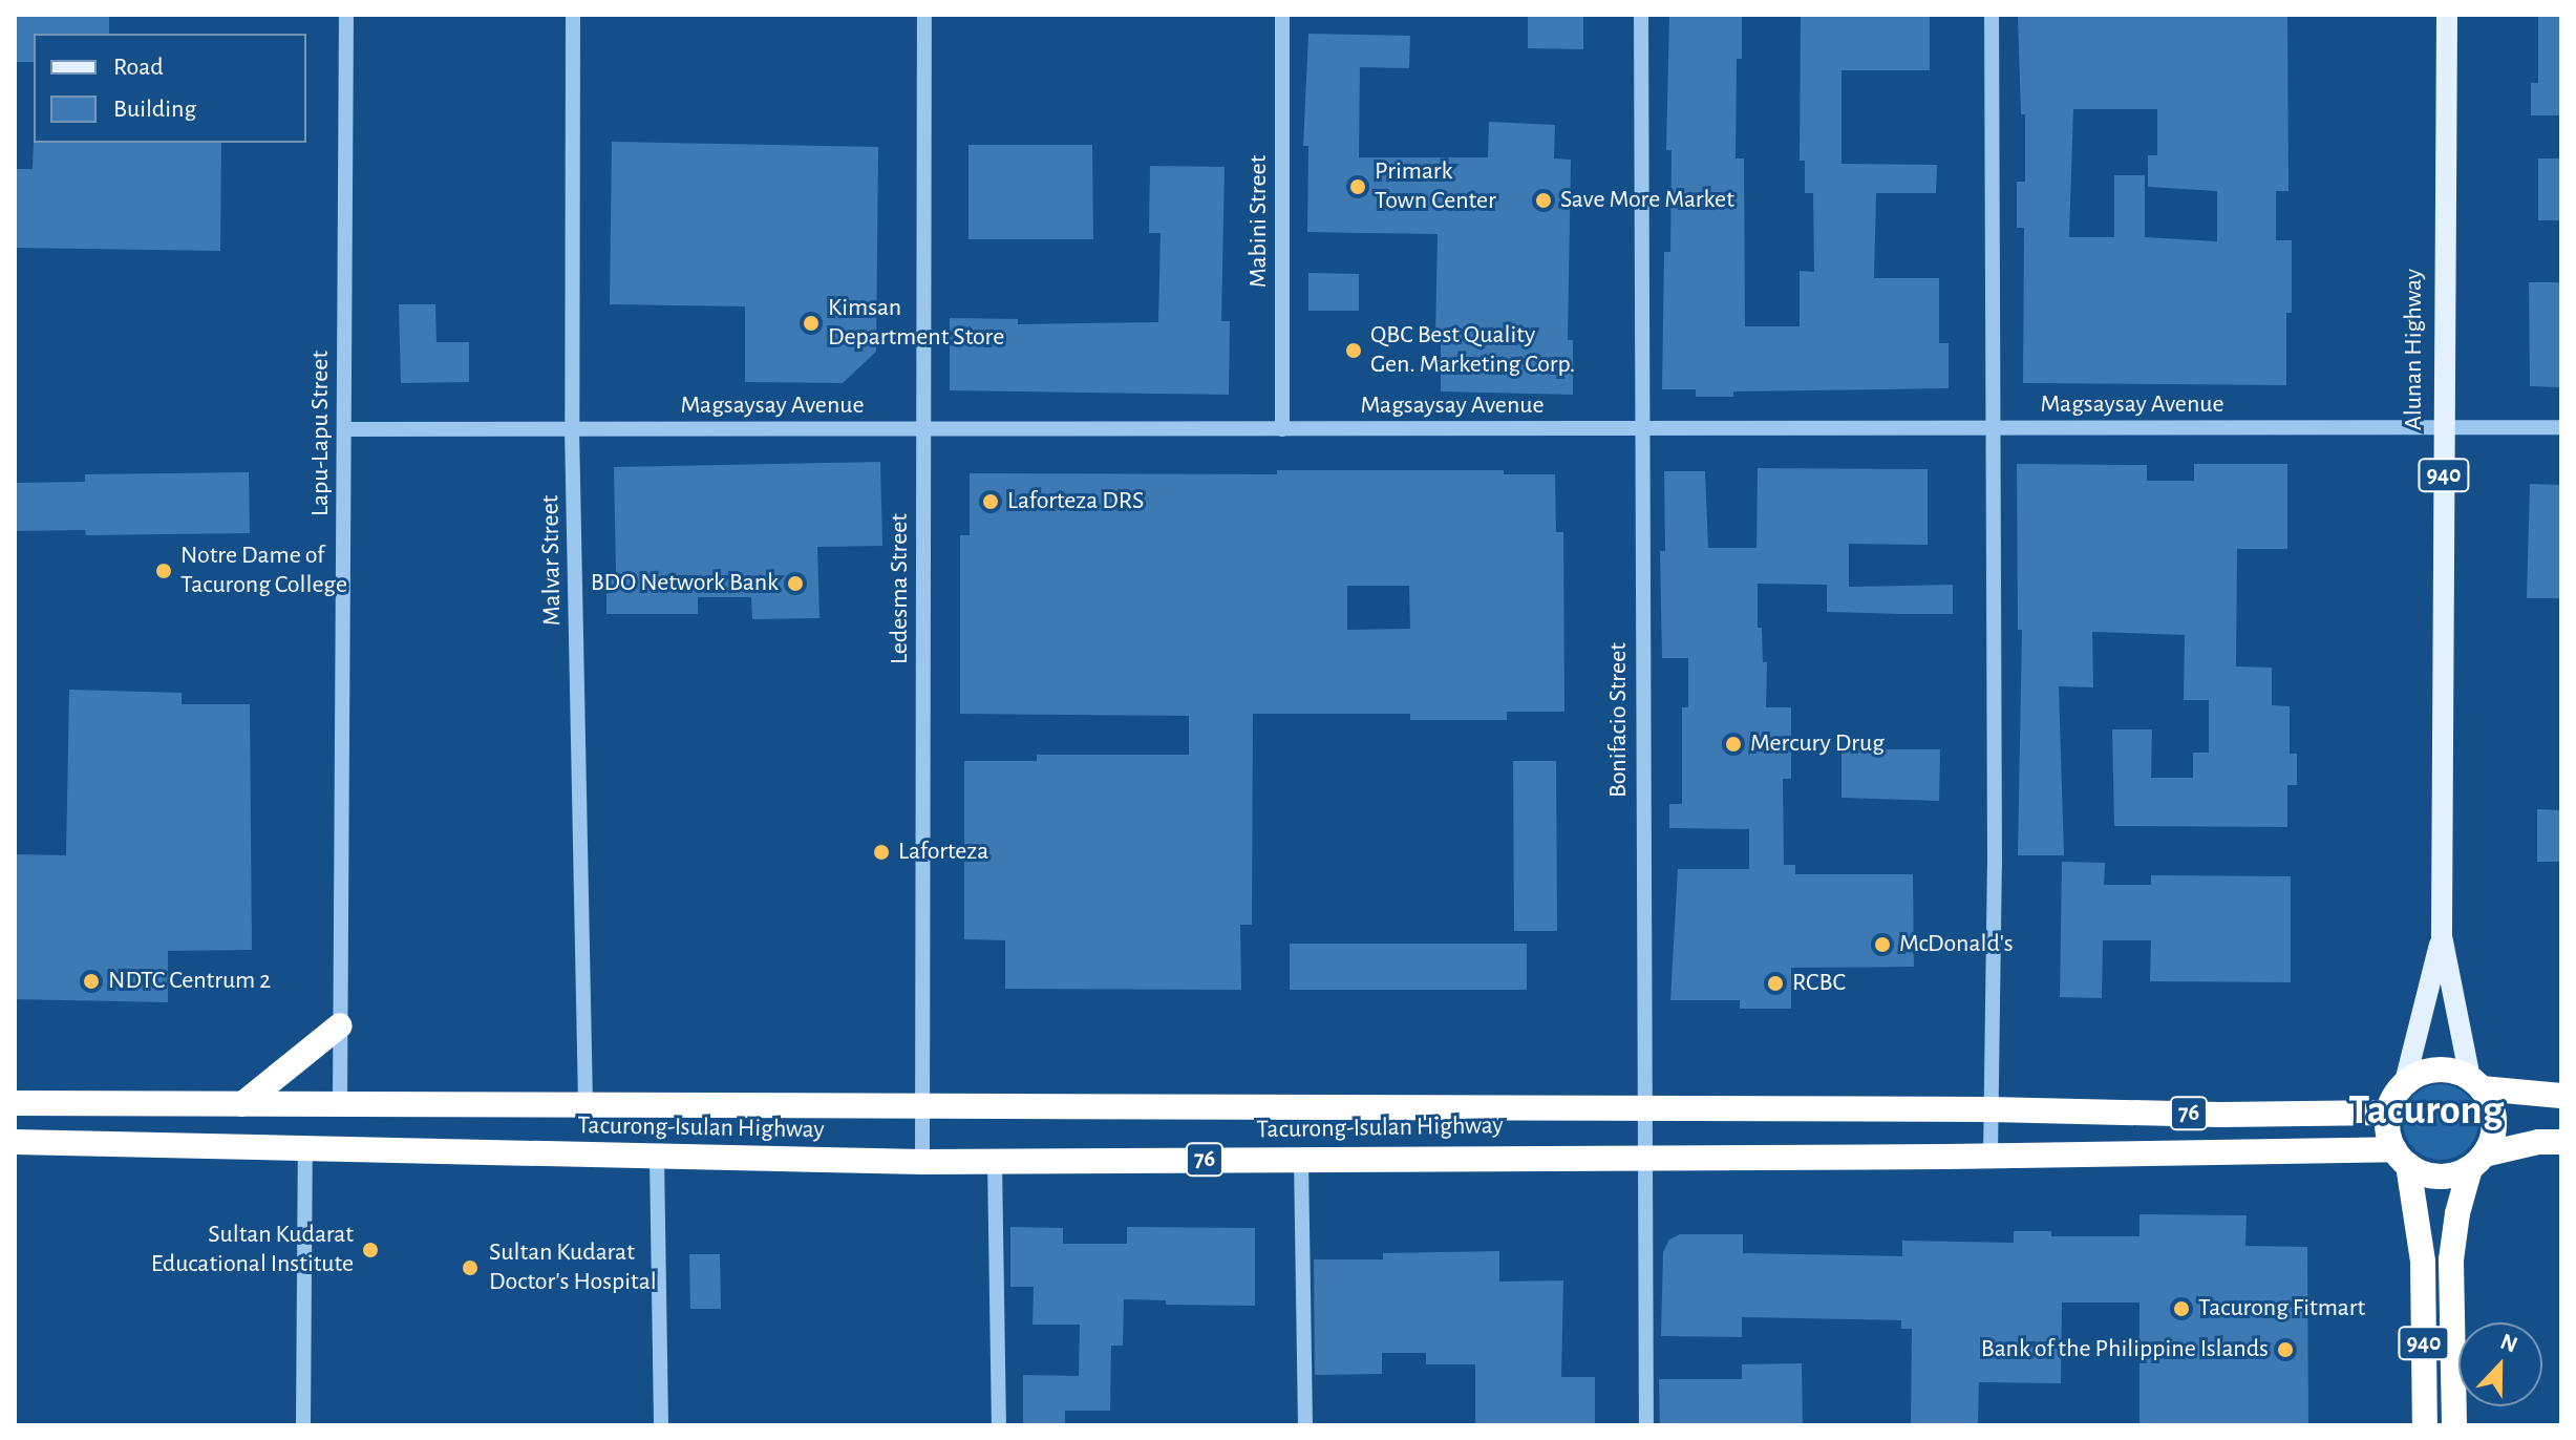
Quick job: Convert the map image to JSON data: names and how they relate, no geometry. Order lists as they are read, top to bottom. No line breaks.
{"streets":{"highway":["940","76","Tacurong-Isulan Highway"],"main road":["Alunan Highway"],"street":["Mabini Street","Magsaysay Avenue","Lapu-Lapu Street","Malvar Street","Ledesma Street","Bonifacio Street"]},"crossings":[["Mabini Street","Magsaysay Avenue"],["Alunan Highway","Magsaysay Avenue"],["Alunan Highway","940"],["Alunan Highway","Tacurong-Isulan Highway"],["Magsaysay Avenue","Lapu-Lapu Street"],["Magsaysay Avenue","Malvar Street"],["Magsaysay Avenue","Ledesma Street"],["Magsaysay Avenue","Bonifacio Street"],["Lapu-Lapu Street","Tacurong-Isulan Highway"],["940","Tacurong-Isulan Highway"],["Malvar Street","Tacurong-Isulan Highway"],["Ledesma Street","Tacurong-Isulan Highway"],["Bonifacio Street","Tacurong-Isulan Highway"]],"districts":["Tacurong"],"places":["Primark Town Center","Save More Market","Kimsan Department Store","QBC Best Quality Gen. Marketing Corp.","Laforteza DRS","Notre Dame of Tacurong College","BDO Network Bank","Mercury Drug","Laforteza","McDonald's","NDTC Centrum 2","RCBC","Sultan Kudarat Educational Institute","Sultan Kudarat Doctor's Hospital","Tacurong Fitmart","Bank of the Philippine Islands"],"legend":["Road","Building"],"north":"top"}
